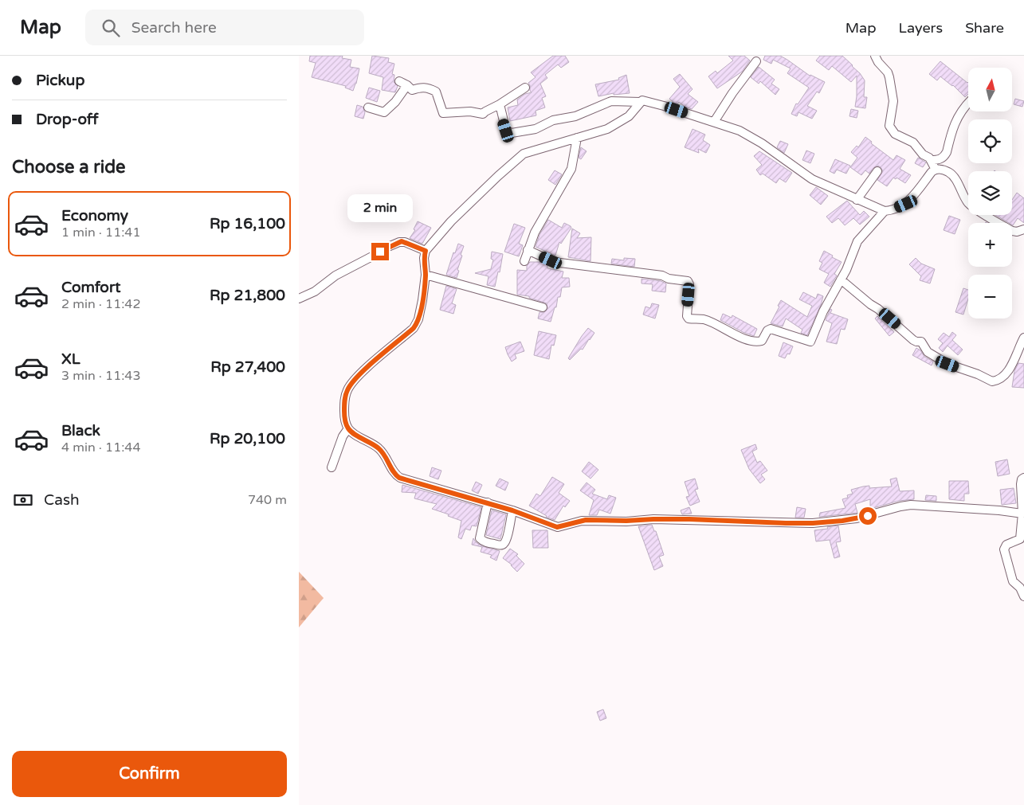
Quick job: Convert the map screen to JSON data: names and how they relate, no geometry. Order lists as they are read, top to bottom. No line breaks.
{"north":"top","page":{"header":"Map","search":"Search here","nav":["Map","Layers","Share"],"banner":["Pickup","Drop-off"],"map_buttons":["+","−"],"heading":"Choose a ride","list":[{"name":"Economy","note":"1 min · 11:41","value":"Rp 16,100"},{"name":"Comfort","note":"2 min · 11:42","value":"Rp 21,800"},{"name":"XL","note":"3 min · 11:43","value":"Rp 27,400"},{"name":"Black","note":"4 min · 11:44","value":"Rp 20,100"}],"bubble":"2 min","pay":["Cash","740 m"],"buttons":"Confirm"}}
